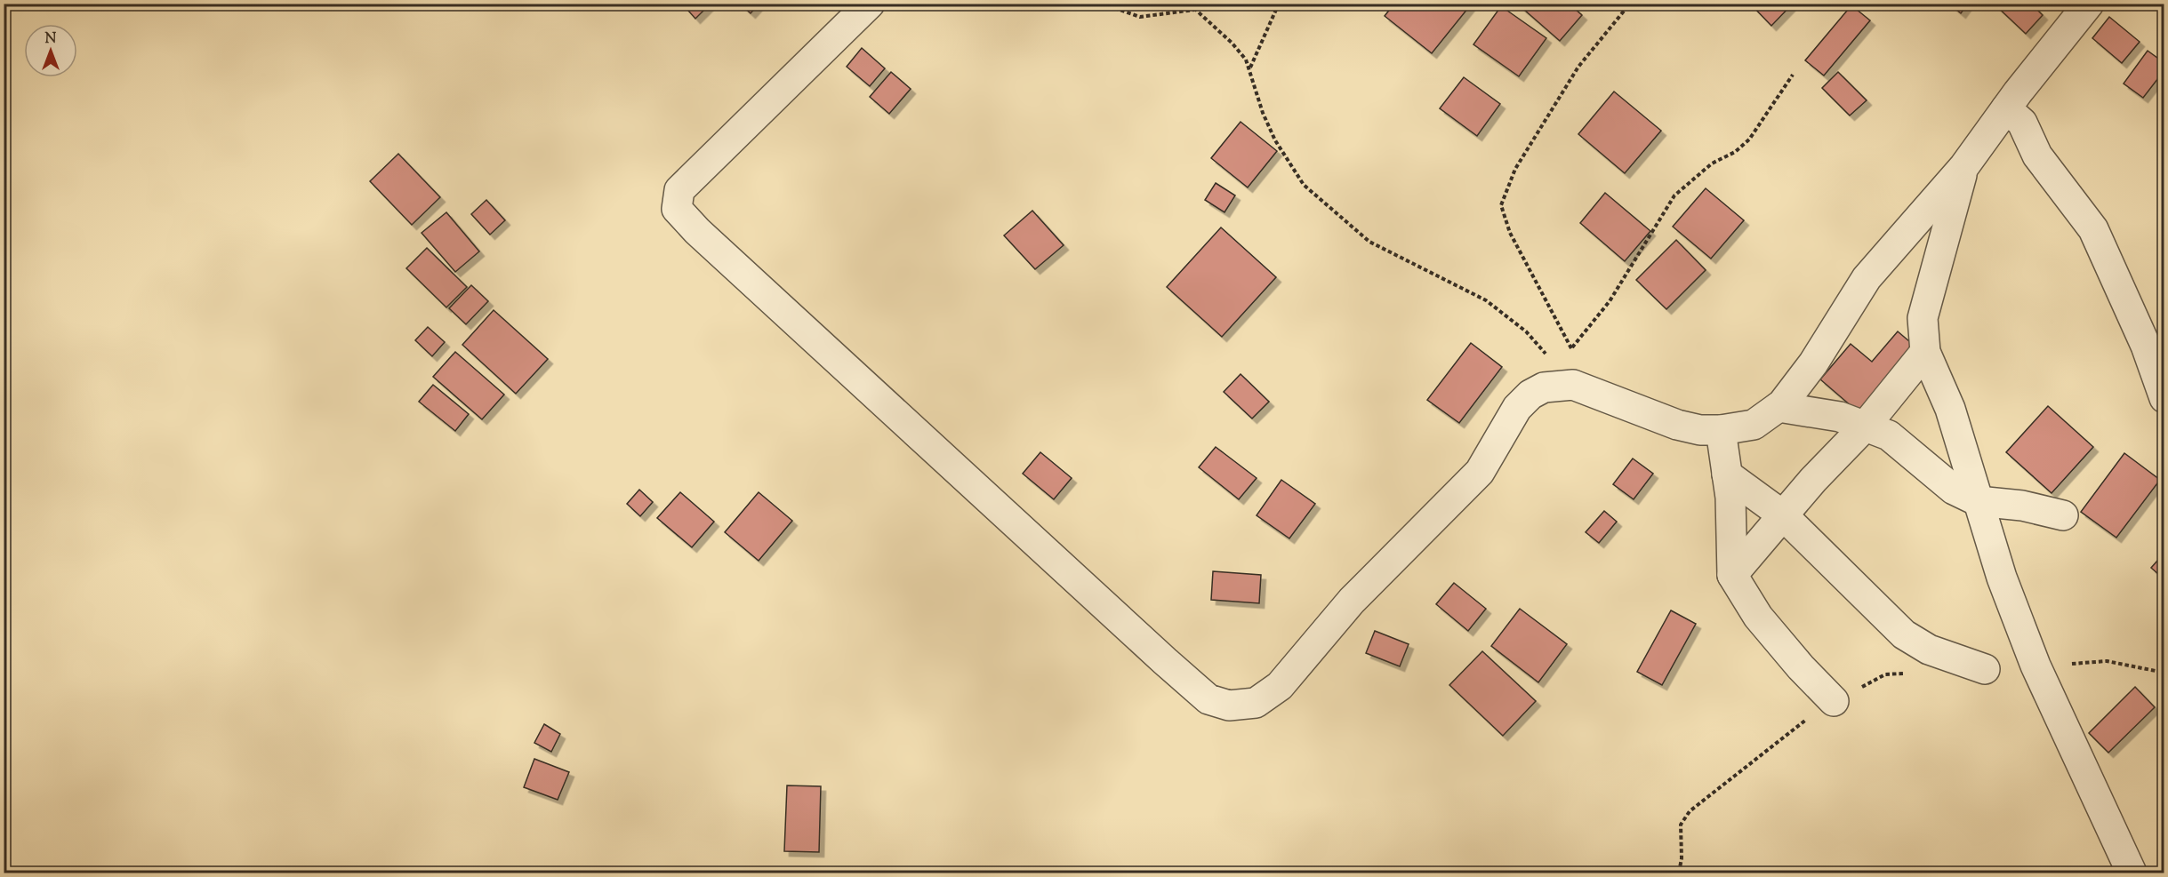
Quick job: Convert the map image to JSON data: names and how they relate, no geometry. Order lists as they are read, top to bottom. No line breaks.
{"north":"top"}
